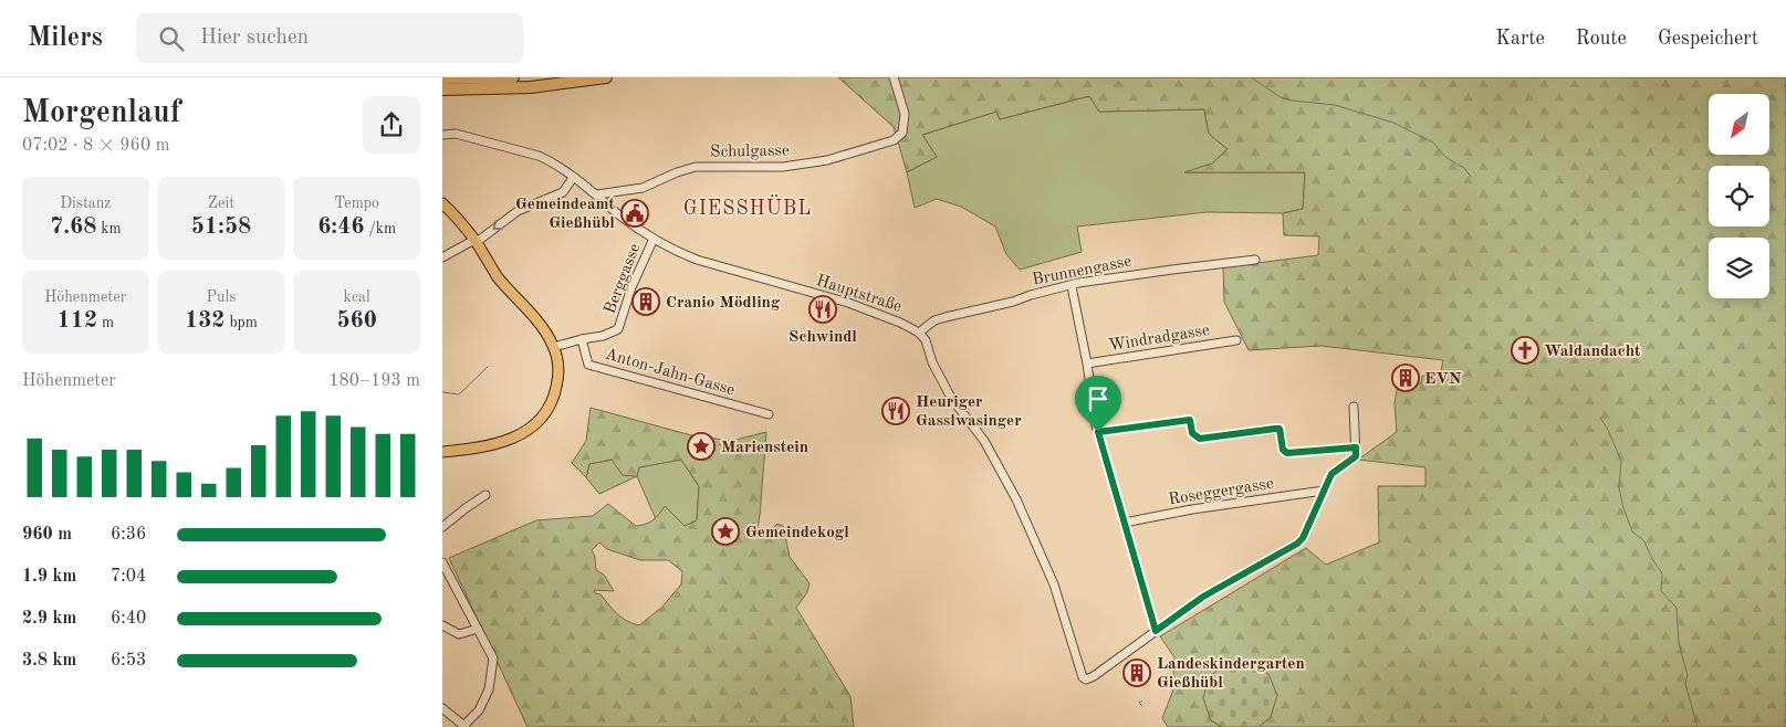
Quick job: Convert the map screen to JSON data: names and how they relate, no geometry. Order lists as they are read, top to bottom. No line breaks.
{"streets":{"street":["Schulgasse","Brunnengasse","Berggasse","Hauptstraße","Windradgasse","Anton-Jahn-Gasse","Roseggergasse"]},"crossings":[["Schulgasse","Hauptstraße"],["Brunnengasse","Hauptstraße"],["Berggasse","Hauptstraße"],["Berggasse","Anton-Jahn-Gasse"]],"districts":["GIESSHÜBL"],"places":{"public building":["Gemeindeamt Gießhübl"],"building":["Cranio Mödling","EVN","Landeskindergarten Gießhübl"],"restaurant":["Schwindl","Heuriger Gasslwasinger"],"church":["Waldandacht"],"place":["Marienstein","Gemeindekogl"]},"north":"bottom left","page":{"header":"Milers","search":"Hier suchen","nav":["Karte","Route","Gespeichert"],"heading":["Morgenlauf","07:02 · 8 × 960 m"],"stats":[["Distanz","7.68 km"],["Zeit","51:58"],["Tempo","6:46 /km"],["Höhenmeter","112 m"],["Puls","132 bpm"],["kcal","560"]],"chart":["Höhenmeter","180–193 m"],"list":[{"name":"960 m","note":"6:36"},{"name":"1.9 km","note":"7:04"},{"name":"2.9 km","note":"6:40"},{"name":"3.8 km","note":"6:53"}]}}
